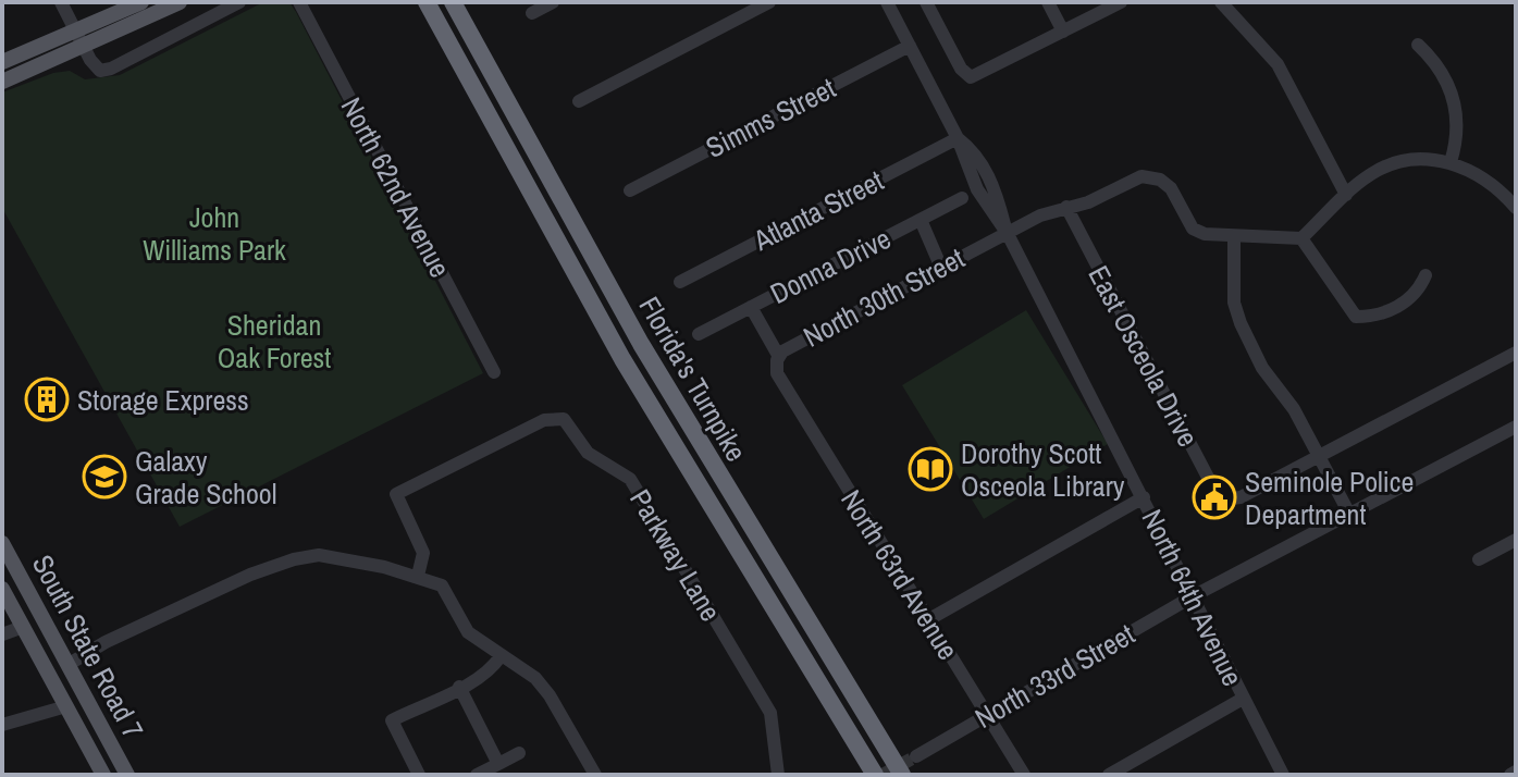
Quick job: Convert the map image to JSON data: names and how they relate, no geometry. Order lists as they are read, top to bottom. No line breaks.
{"streets":{"highway":["Florida's Turnpike"],"main road":["South State Road 7"],"street":["Simms Street","North 62nd Avenue","Atlanta Street","Donna Drive","North 30th Street","East Osceola Drive","Parkway Lane","North 63rd Avenue","North 64th Avenue","North 33rd Street"]},"crossings":[["Simms Street","North 64th Avenue"],["Atlanta Street","North 64th Avenue"],["North 30th Street","East Osceola Drive"],["North 30th Street","North 63rd Avenue"],["North 30th Street","North 64th Avenue"],["North 63rd Avenue","North 33rd Street"],["North 64th Avenue","North 33rd Street"]],"parks":["John Williams Park","Sheridan Oak Forest"],"places":{"building":["Storage Express"],"library":["Dorothy Scott Osceola Library"],"school or university":["Galaxy Grade School"],"public building":["Seminole Police Department"]}}
